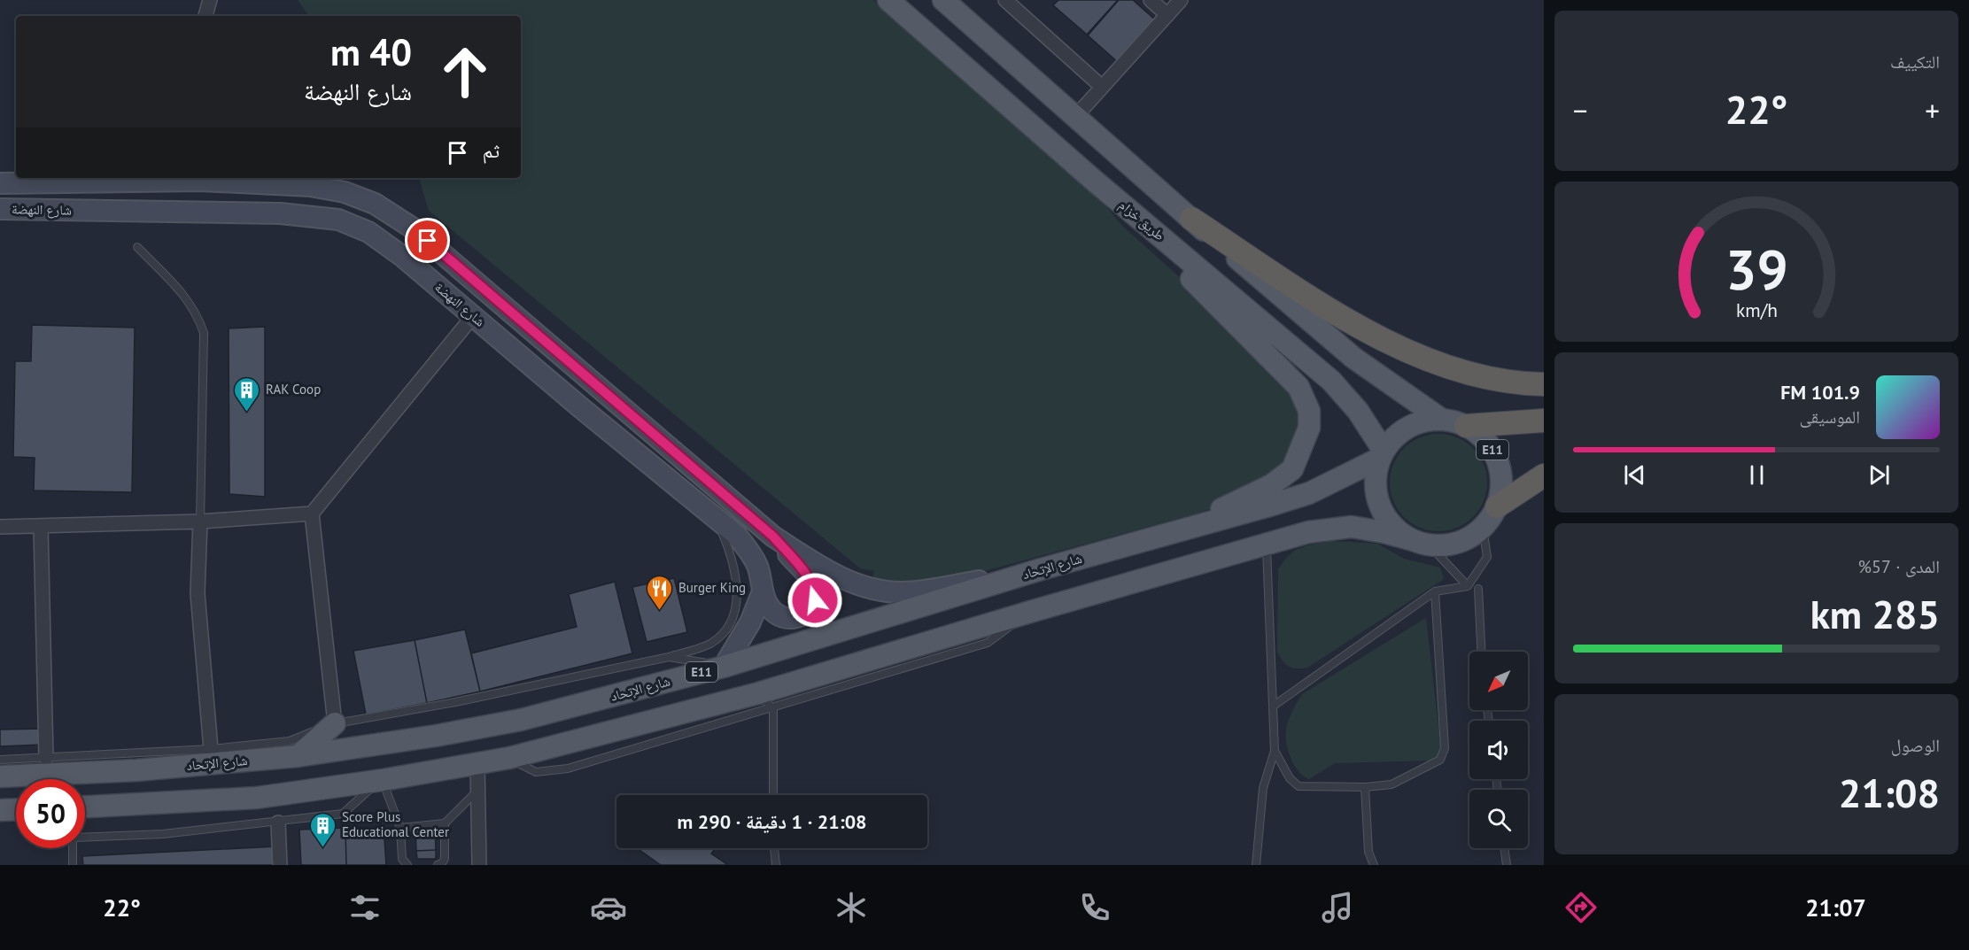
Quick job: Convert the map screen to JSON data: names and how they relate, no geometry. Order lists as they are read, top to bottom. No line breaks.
{"streets":{"highway":["E11"],"main road":["شارع النهضة","طريق خزام","شارع الإتحاد"]},"crossings":[["طريق خزام","E11"],["طريق خزام","شارع الإتحاد"],["E11","شارع الإتحاد"]],"places":{"building":["RAK Coop","Score Plus Educational Center"],"restaurant":["Burger King"]},"north":"bottom left","page":{"tile":["التكييف",["المدى · 57%","285 km"],["الوصول","21:08"]],"turn":["40 m","شارع النهضة"],"heat":["−","22°","+"],"then":"ثم","song":["101.9 FM","الموسيقى"],"limit":"50","trip":"21:08 · 1 دقيقة · 290 m","tabs":["21:07","22°"],"gauge":["39","km/h"]}}
